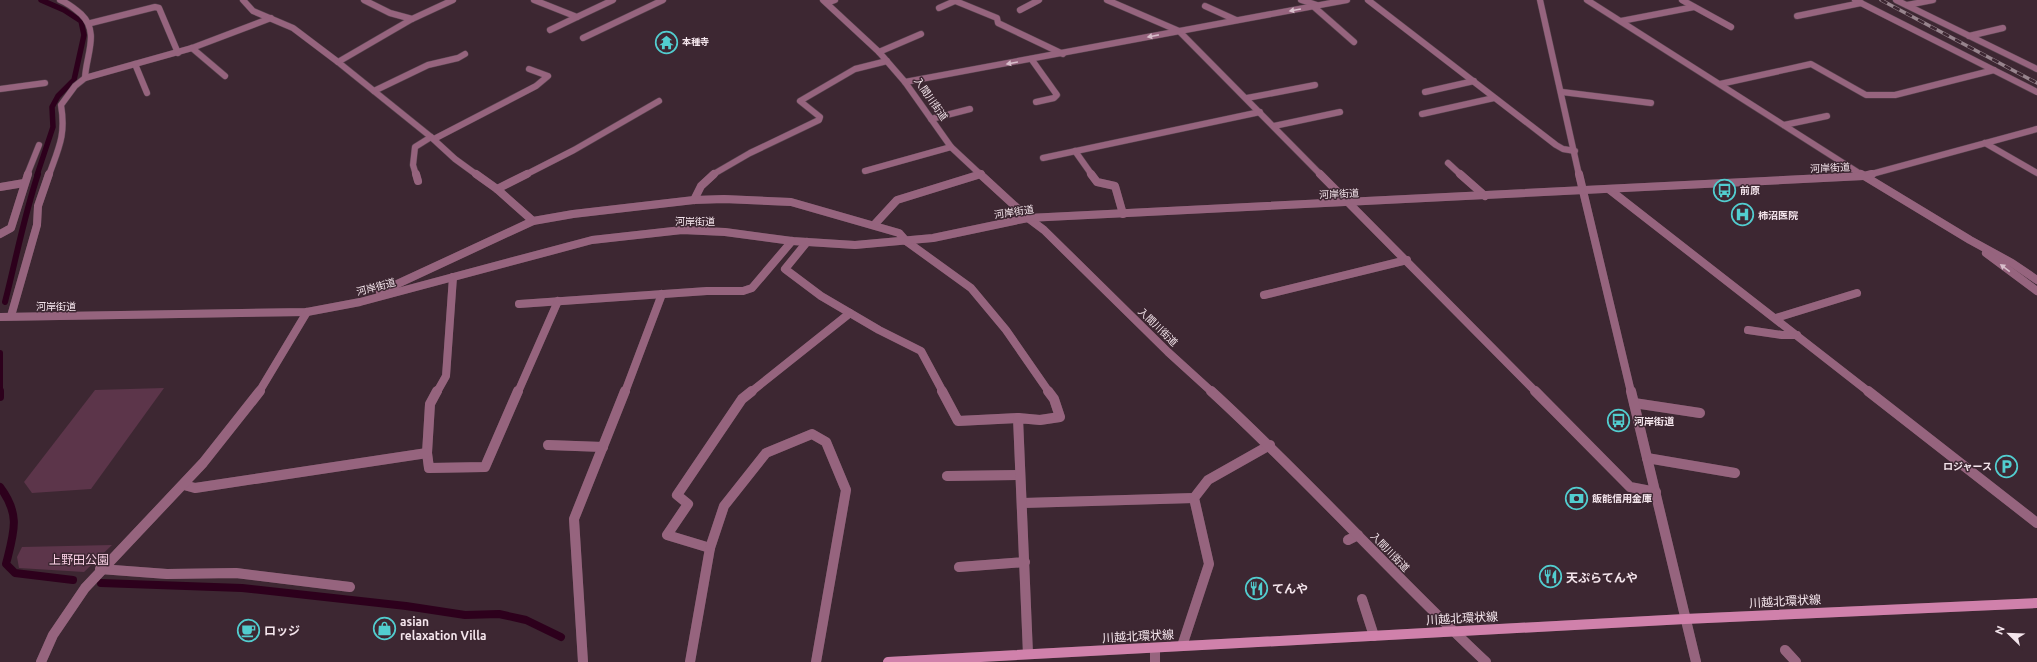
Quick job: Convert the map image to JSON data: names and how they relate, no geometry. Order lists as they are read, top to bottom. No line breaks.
{"streets":{"main road":["川越北環状線"],"street":["入間川街道","河岸街道"]},"crossings":[["入間川街道","河岸街道"],["入間川街道","川越北環状線"]],"parks":["上野田公園"],"places":{"temple":["本種寺"],"bus stop":["前原","河岸街道"],"hospital":["柿沼医院"],"parking":["ロジャース"],"bank":["飯能信用金庫"],"restaurant":["天ぷらてんや","てんや"],"shop":["asian relaxation Villa"],"cafe":["ロッジ"]},"north":"top left"}
